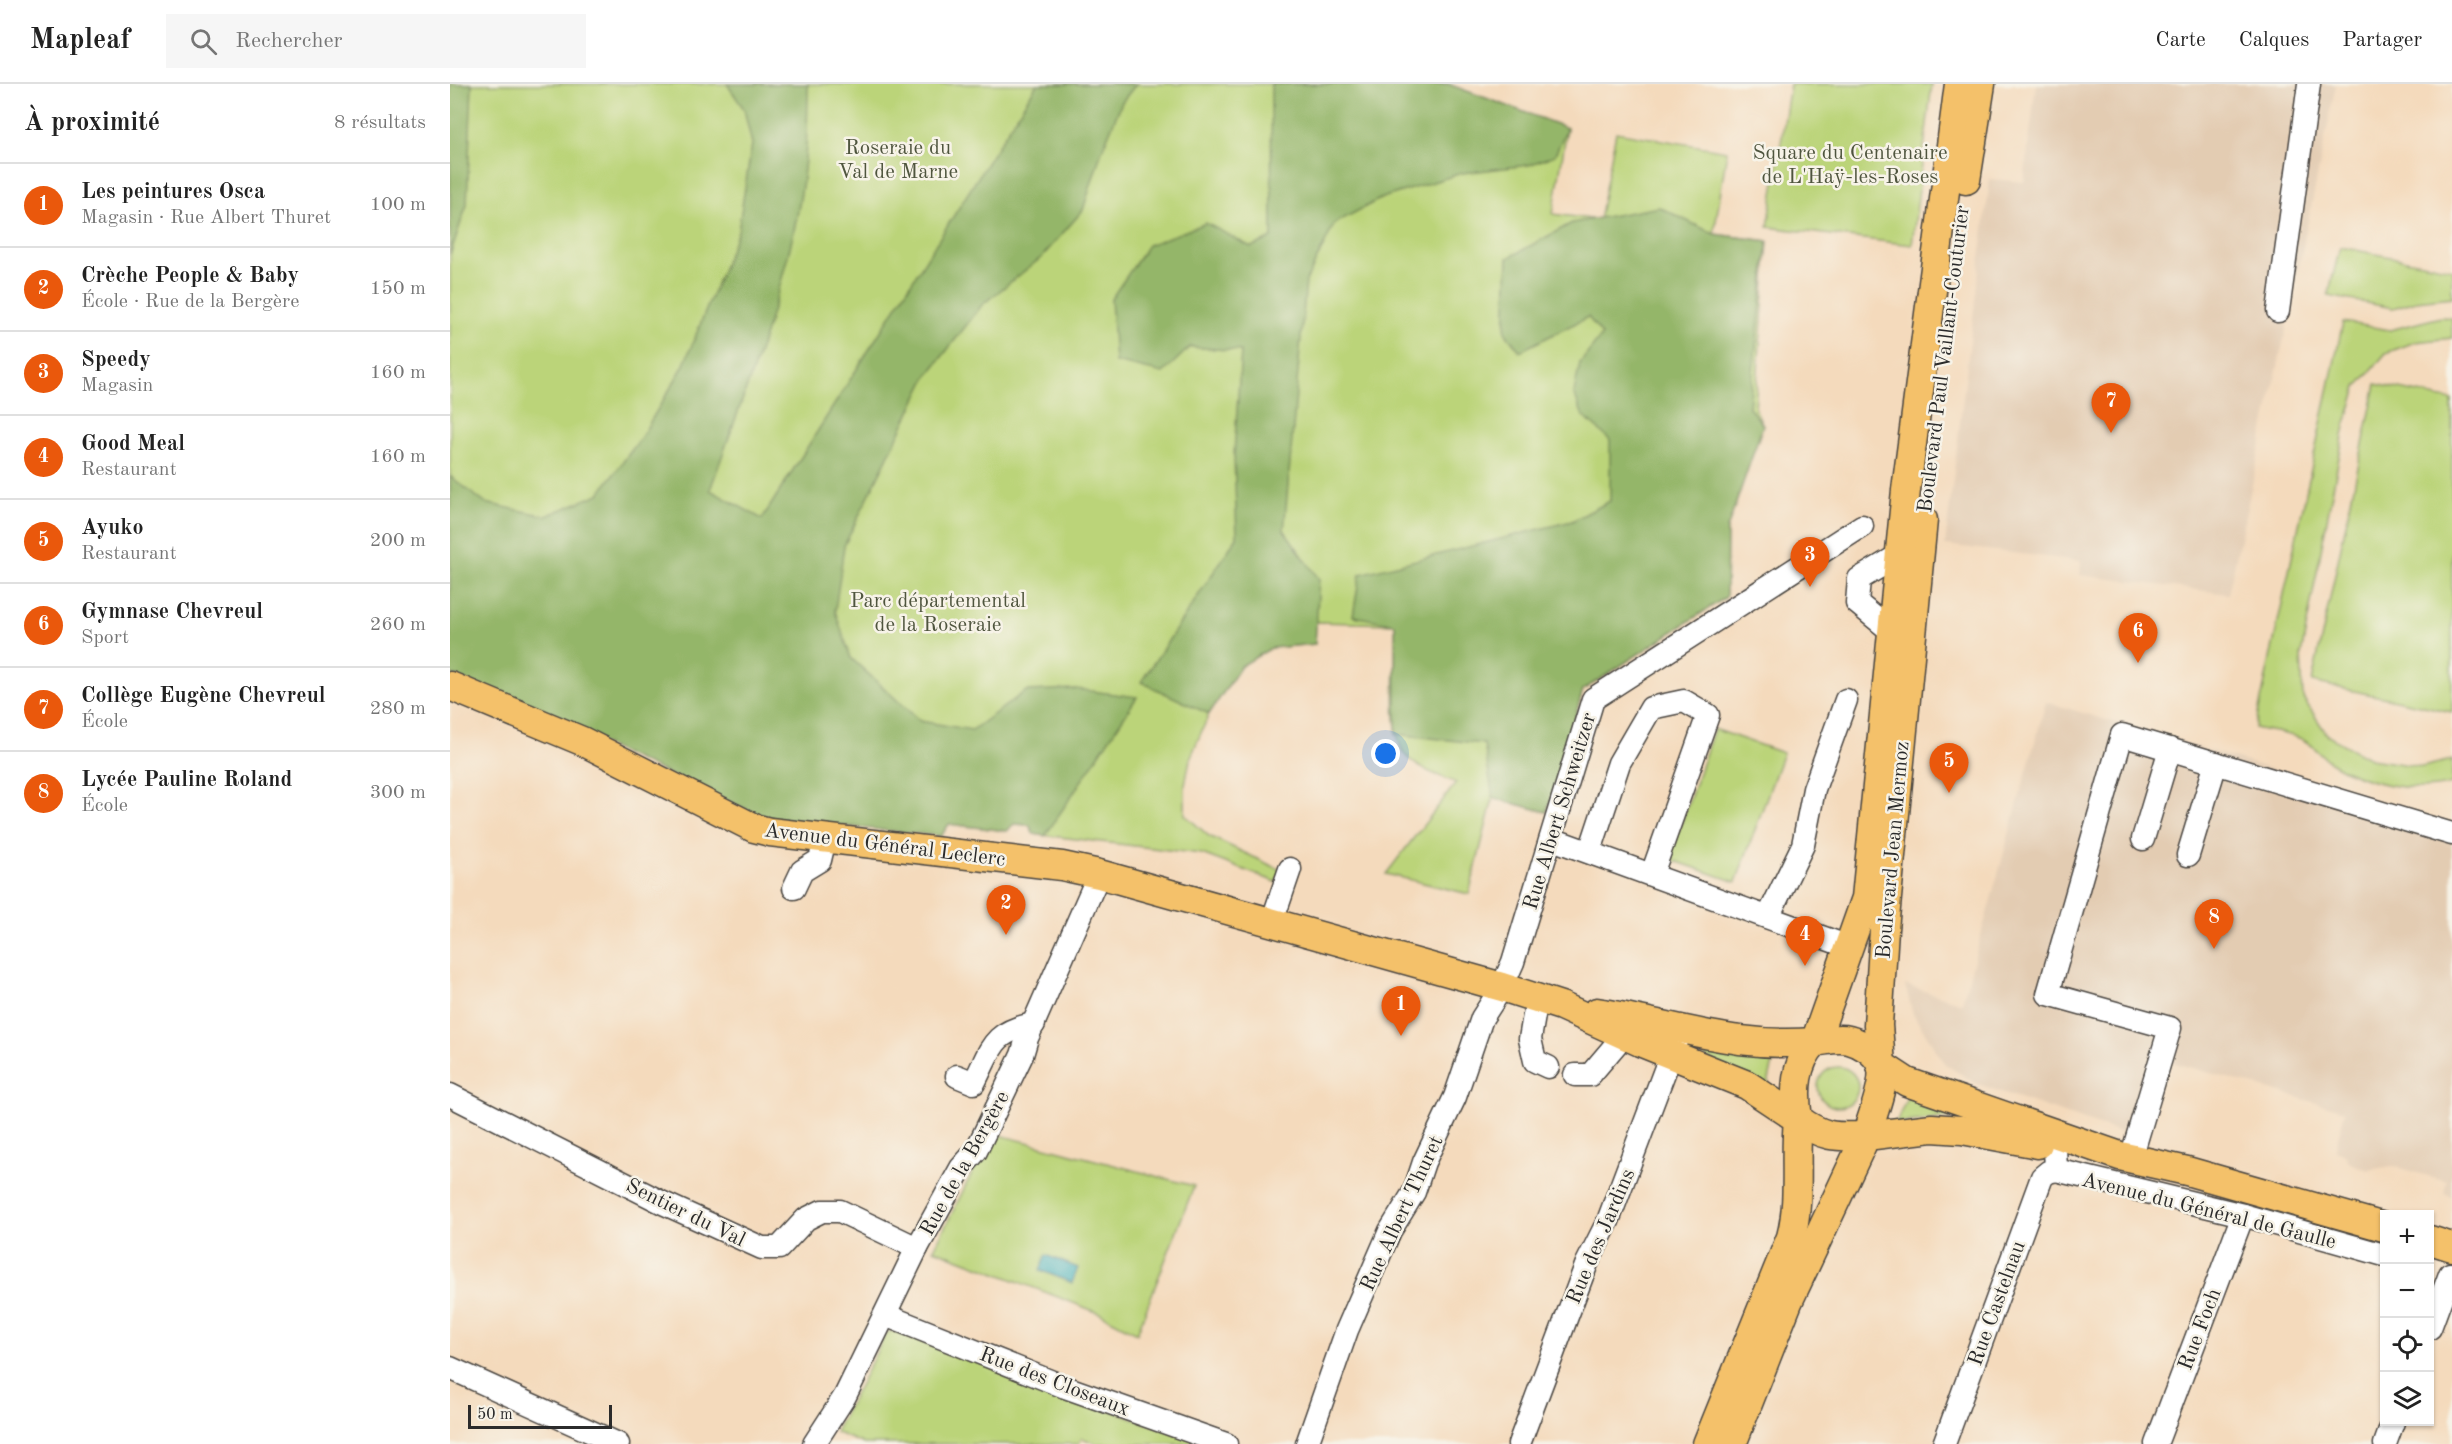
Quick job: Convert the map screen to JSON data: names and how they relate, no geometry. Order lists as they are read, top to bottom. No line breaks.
{"streets":{"main road":["Boulevard Paul Vaillant-Couturier","Avenue du Général Leclerc","Boulevard Jean Mermoz","Avenue du Général de Gaulle"],"street":["Rue Albert Schweitzer","Rue de la Bergère","Sentier du Val","Rue Albert Thuret","Rue des Jardins","Rue Castelnau","Rue Foch","Rue des Closeaux"]},"crossings":[["Boulevard Paul Vaillant-Couturier","Boulevard Jean Mermoz"],["Rue Albert Schweitzer","Avenue du Général Leclerc"],["Rue Albert Schweitzer","Rue Albert Thuret"],["Avenue du Général Leclerc","Rue de la Bergère"],["Avenue du Général Leclerc","Rue Albert Thuret"],["Boulevard Jean Mermoz","Avenue du Général de Gaulle"],["Rue de la Bergère","Sentier du Val"],["Rue de la Bergère","Rue des Closeaux"],["Avenue du Général de Gaulle","Rue Castelnau"],["Avenue du Général de Gaulle","Rue Foch"]],"parks":["Roseraie du Val de Marne","Square du Centenaire de L'Haÿ-les-Roses","Parc départemental de la Roseraie"],"scale_bar":"50 m","page":{"header":"Mapleaf","search":"Rechercher","nav":["Carte","Calques","Partager"],"heading":["À proximité","8 résultats"],"list":[{"mark":"1","name":"Les peintures Osca","note":"Magasin · Rue Albert Thuret","value":"100 m"},{"mark":"2","name":"Crèche People & Baby","note":"École · Rue de la Bergère","value":"150 m"},{"mark":"3","name":"Speedy","note":"Magasin","value":"160 m"},{"mark":"4","name":"Good Meal","note":"Restaurant","value":"160 m"},{"mark":"5","name":"Ayuko","note":"Restaurant","value":"200 m"},{"mark":"6","name":"Gymnase Chevreul","note":"Sport","value":"260 m"},{"mark":"7","name":"Collège Eugène Chevreul","note":"École","value":"280 m"},{"mark":"8","name":"Lycée Pauline Roland","note":"École","value":"300 m"}],"pins":["7","3","6","5","2","8","4","1"],"map_buttons":["+","−"],"scale":"50 m"}}
